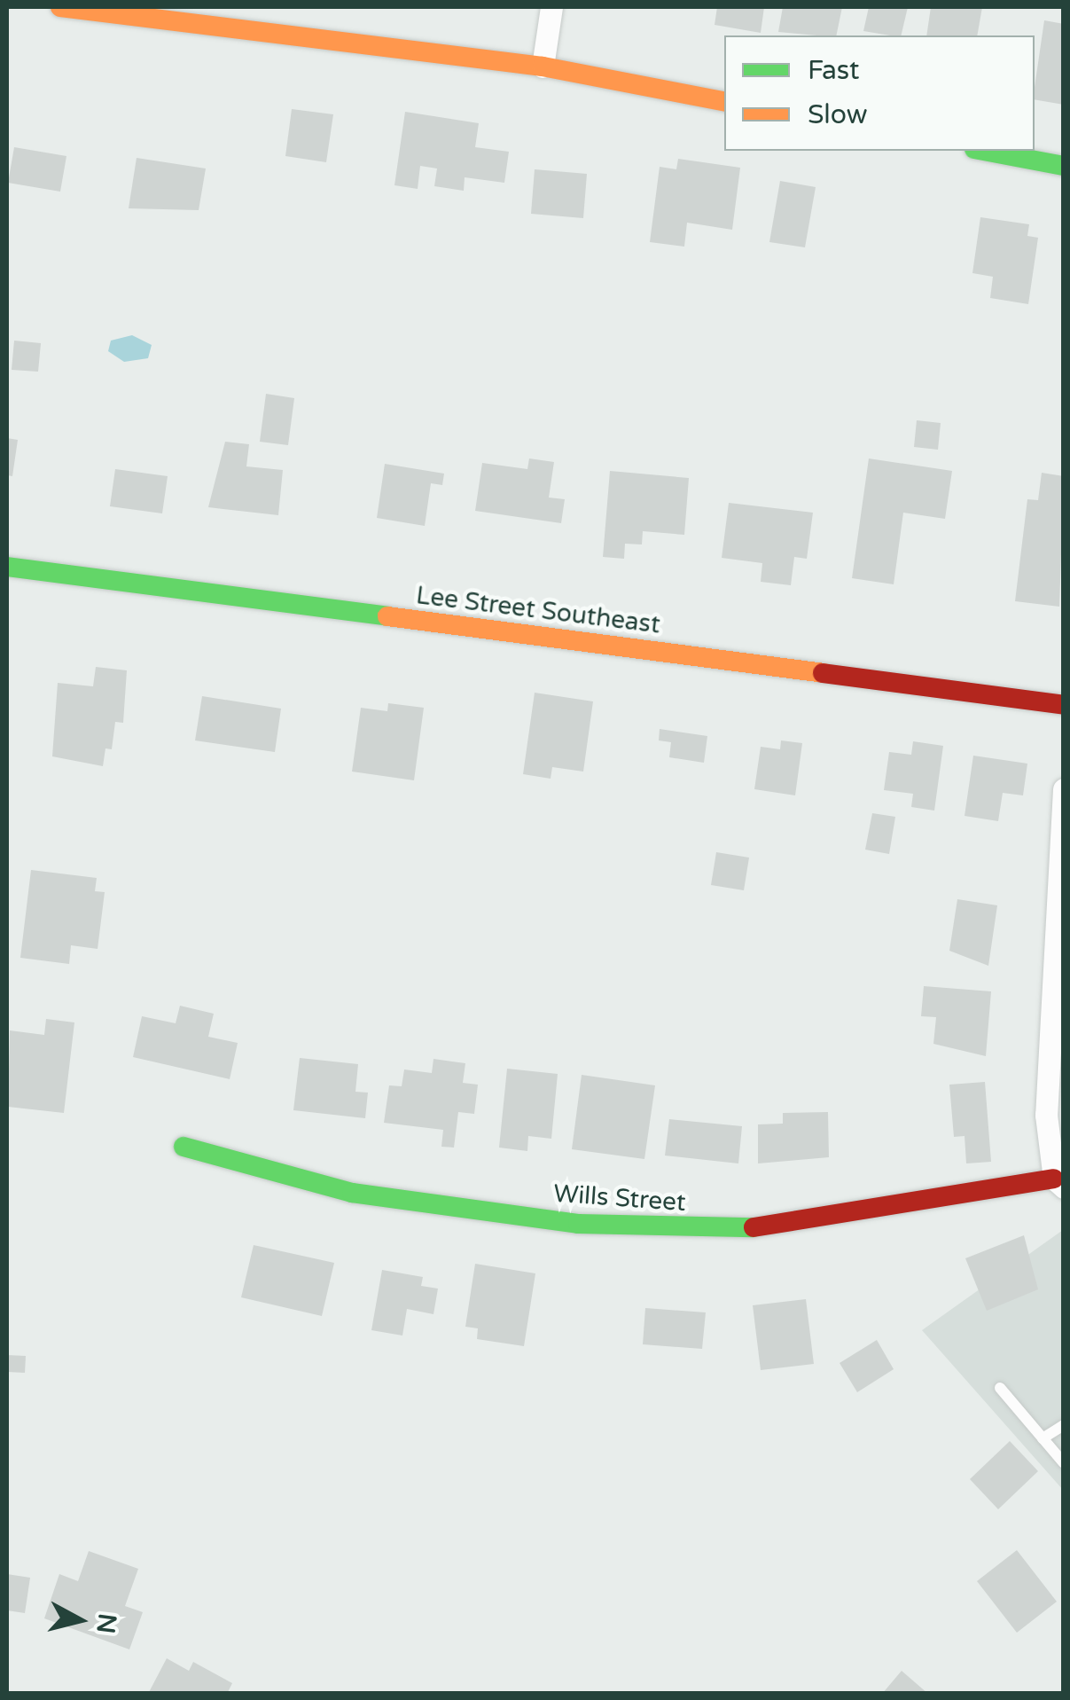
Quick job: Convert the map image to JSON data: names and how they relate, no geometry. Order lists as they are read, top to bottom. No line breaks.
{"streets":{"street":["Lee Street Southeast","Wills Street"]},"legend":["Fast","Slow"],"north":"right"}
